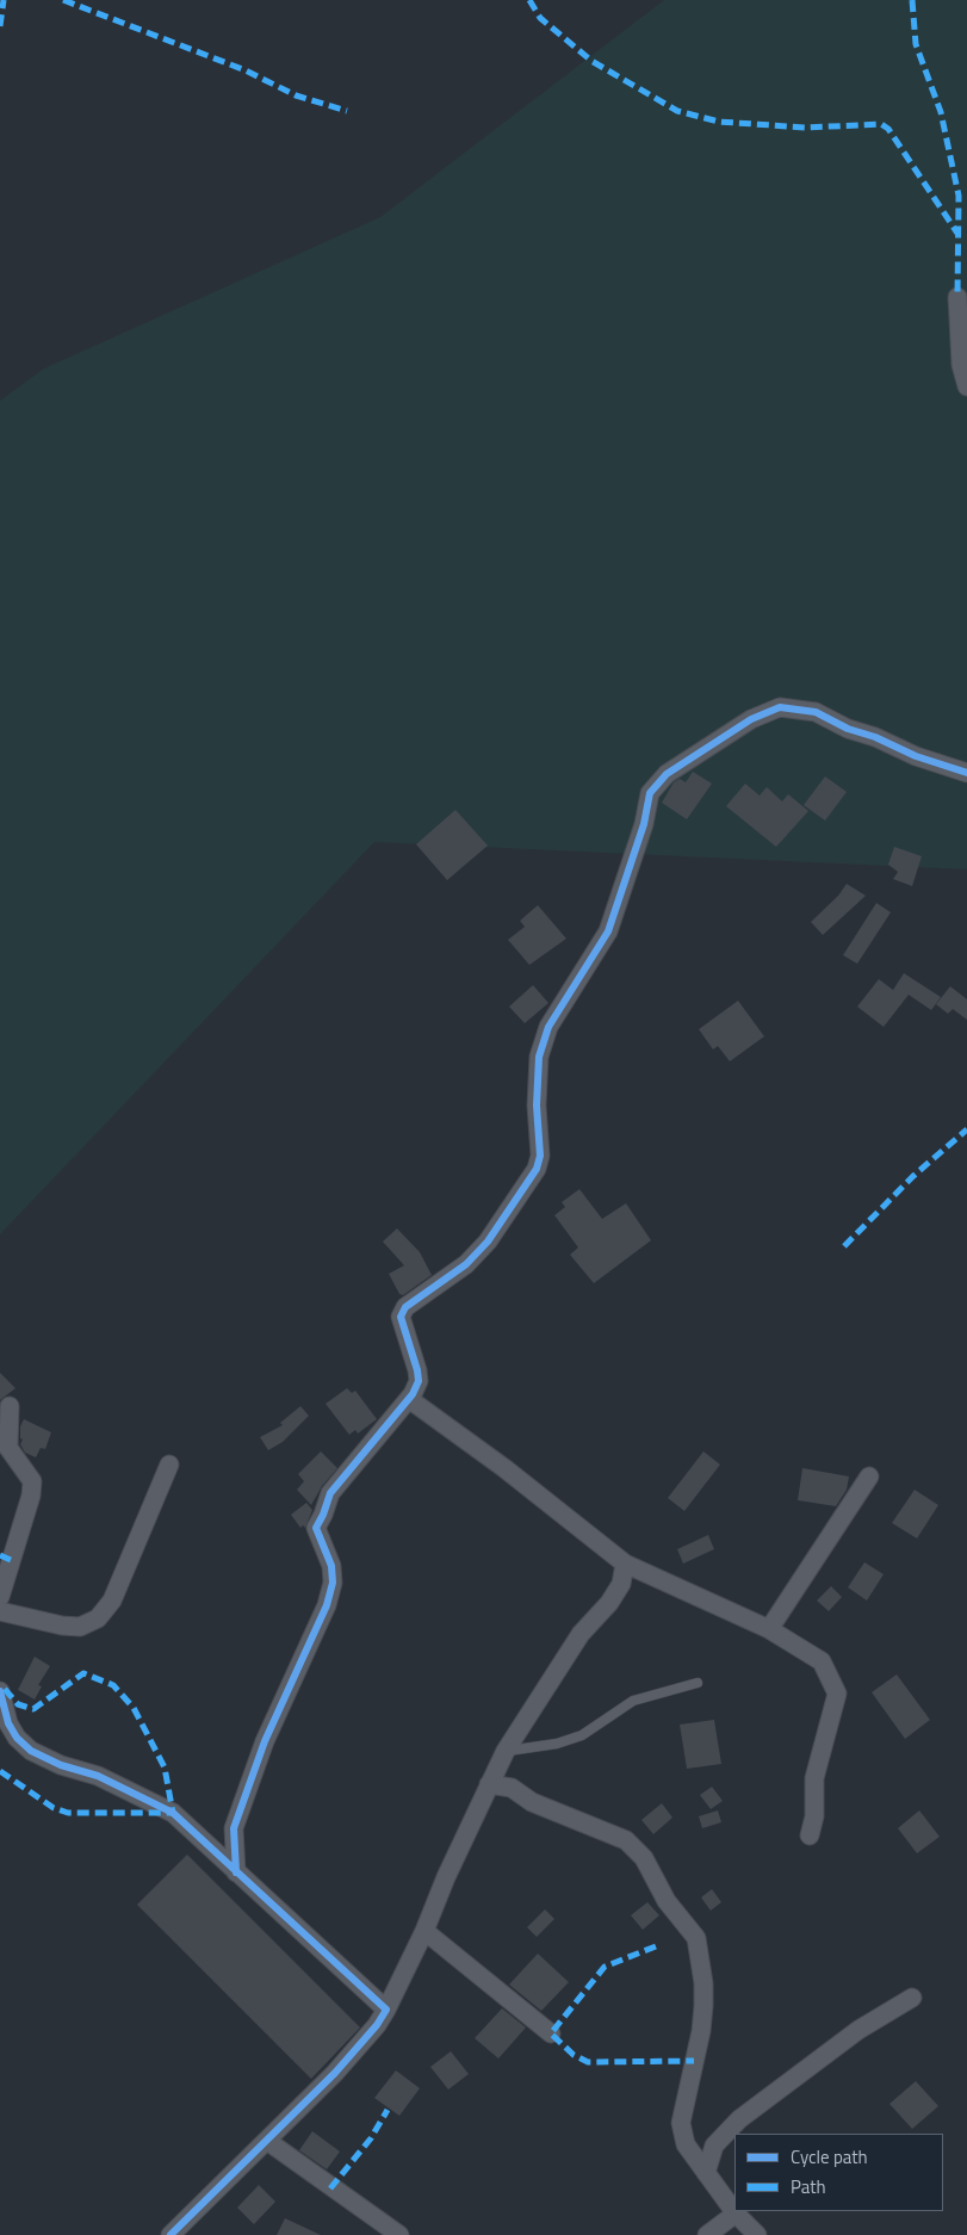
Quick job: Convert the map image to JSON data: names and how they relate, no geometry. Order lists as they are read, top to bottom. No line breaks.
{"legend":["Cycle path","Path"]}
